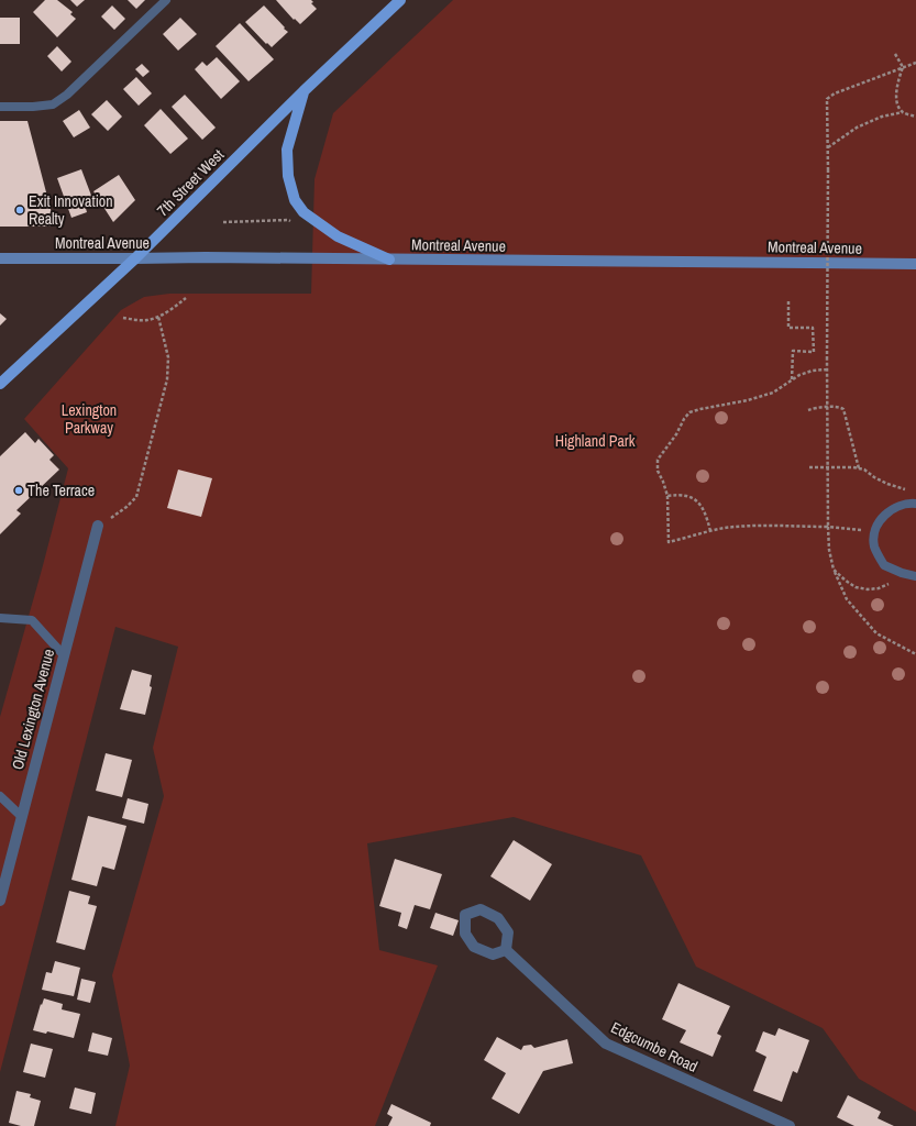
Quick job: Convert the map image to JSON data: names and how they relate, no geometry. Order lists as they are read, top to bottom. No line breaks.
{"streets":{"main road":["7th Street West","Montreal Avenue"],"street":["Old Lexington Avenue","Edgcumbe Road"]},"crossings":[["7th Street West","Montreal Avenue"]],"parks":["Lexington Parkway","Highland Park"],"places":["Exit Innovation Realty","The Terrace"]}
